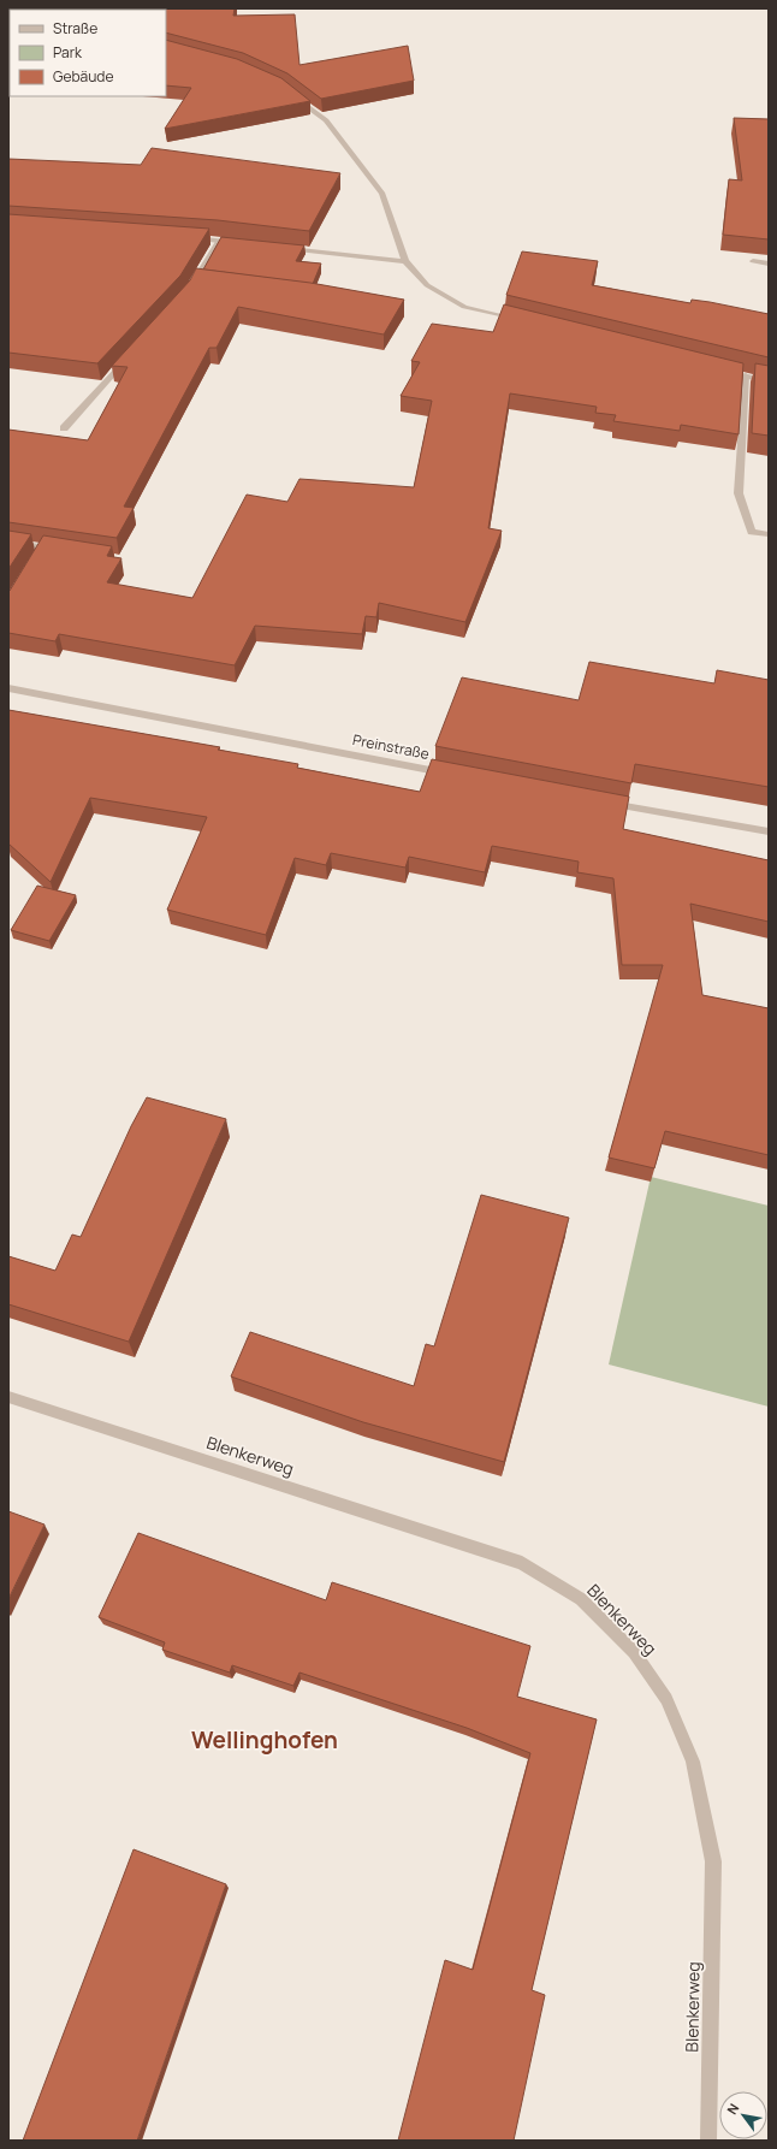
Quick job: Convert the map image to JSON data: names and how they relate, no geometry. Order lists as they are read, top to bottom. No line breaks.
{"streets":{"street":["Preinstraße","Blenkerweg"]},"districts":["Wellinghofen"],"legend":["Straße","Park","Gebäude"],"north":"top left"}
